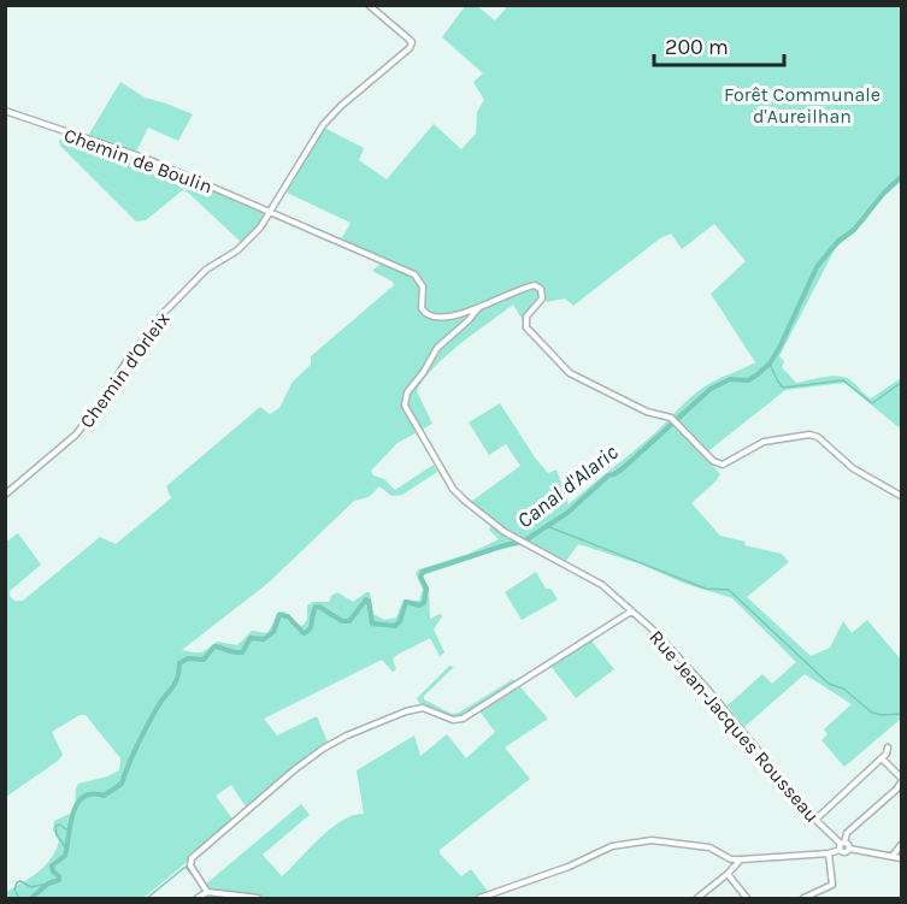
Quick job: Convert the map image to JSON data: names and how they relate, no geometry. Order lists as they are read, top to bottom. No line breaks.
{"streets":{"street":["Chemin de Boulin","Chemin d'Orleix","Rue Jean-Jacques Rousseau"]},"crossings":[["Chemin de Boulin","Chemin d'Orleix"],["Chemin de Boulin","Rue Jean-Jacques Rousseau"]],"water":["Canal d'Alaric"],"parks":["Forêt Communale d'Aureilhan"],"scale_bar":"200 m"}
